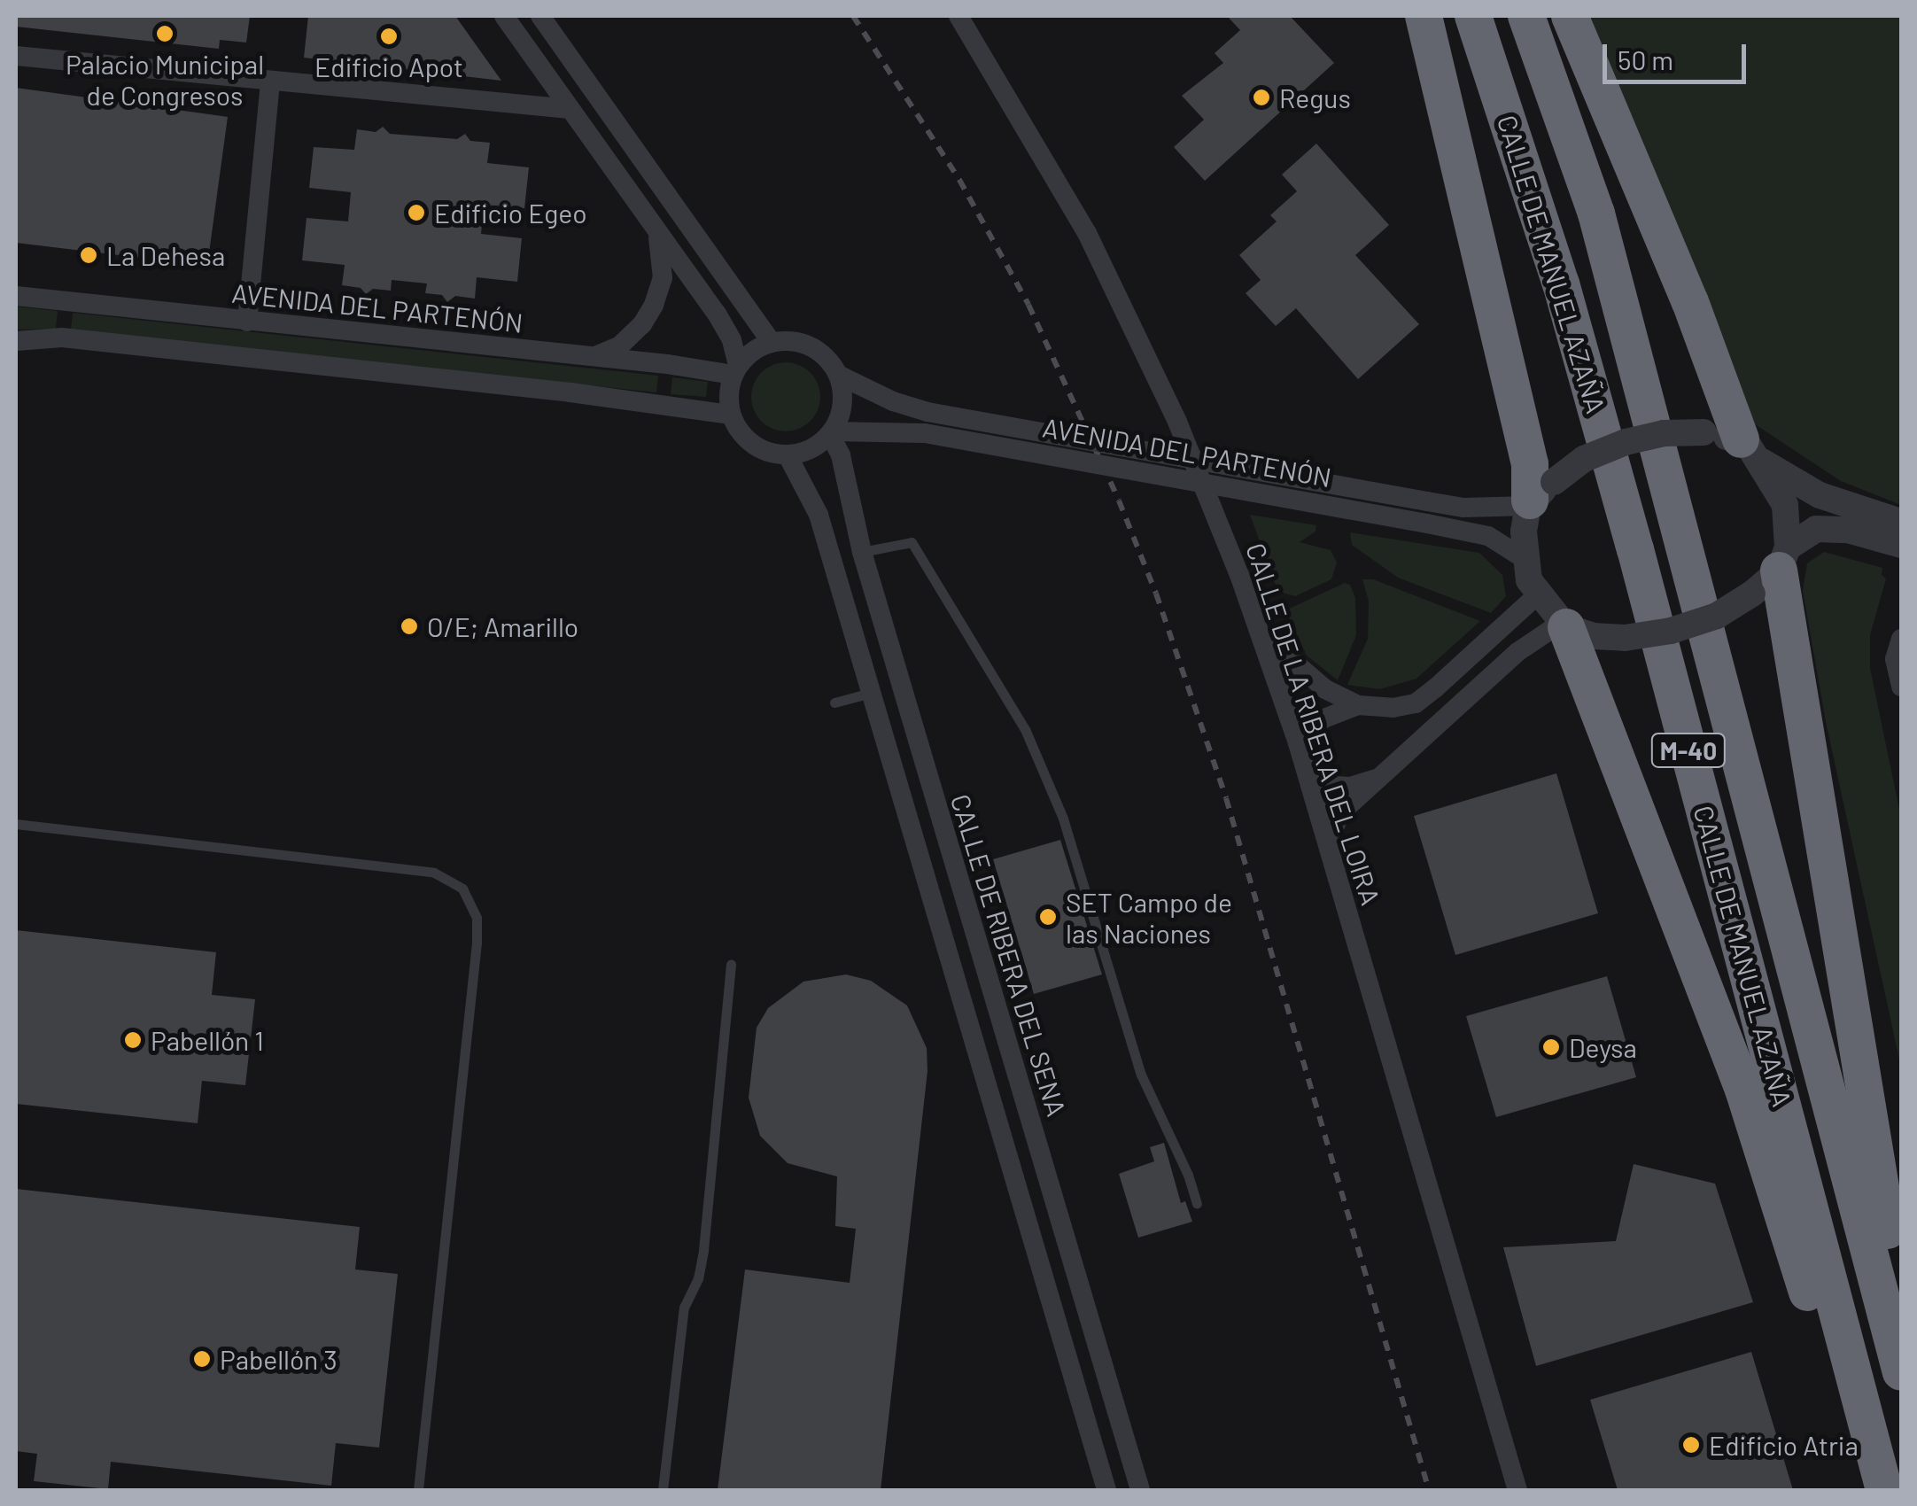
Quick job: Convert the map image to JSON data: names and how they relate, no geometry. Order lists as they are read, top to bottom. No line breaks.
{"streets":{"highway":["CALLE DE MANUEL AZAÑA","M-40"],"street":["AVENIDA DEL PARTENÓN","CALLE DE LA RIBERA DEL LOIRA","CALLE DE RIBERA DEL SENA"]},"crossings":[["AVENIDA DEL PARTENÓN","CALLE DE RIBERA DEL SENA"]],"places":["Palacio Municipal de Congresos","Edificio Apot","Regus","Edificio Egeo","La Dehesa","O/E; Amarillo","SET Campo de las Naciones","Pabellón 1","Deysa","Pabellón 3","Edificio Atria"],"scale_bar":"50 m"}
